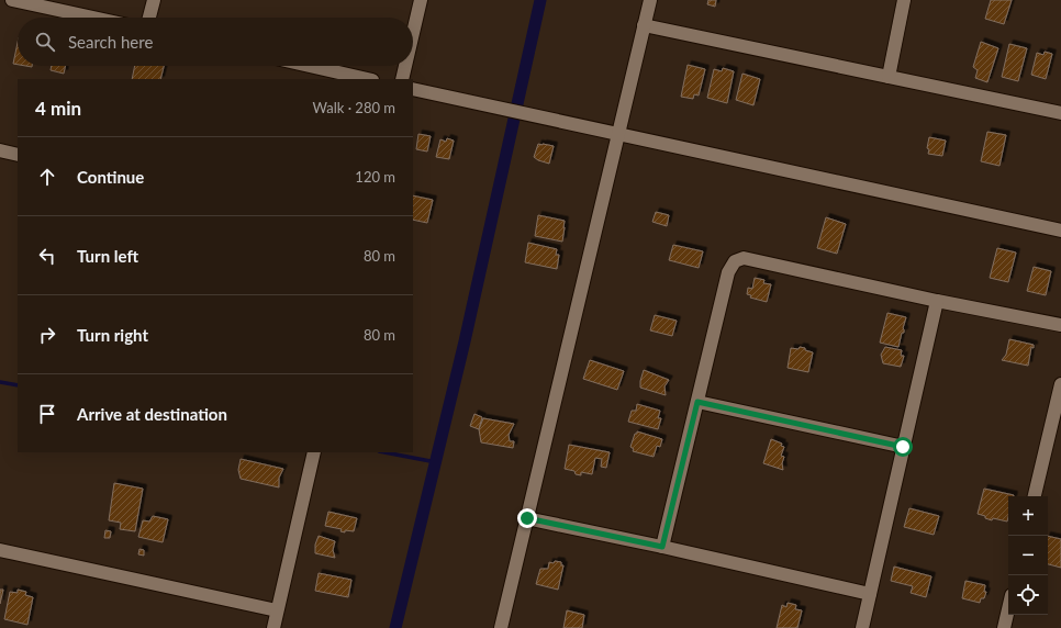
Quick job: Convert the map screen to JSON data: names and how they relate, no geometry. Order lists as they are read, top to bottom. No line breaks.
{"page":{"search":"Search here","heading":["4 min","Walk · 280 m"],"list":[["Continue","120 m"],["Turn left","80 m"],["Turn right","80 m"],"Arrive at destination"],"map_buttons":["+","−"]}}
